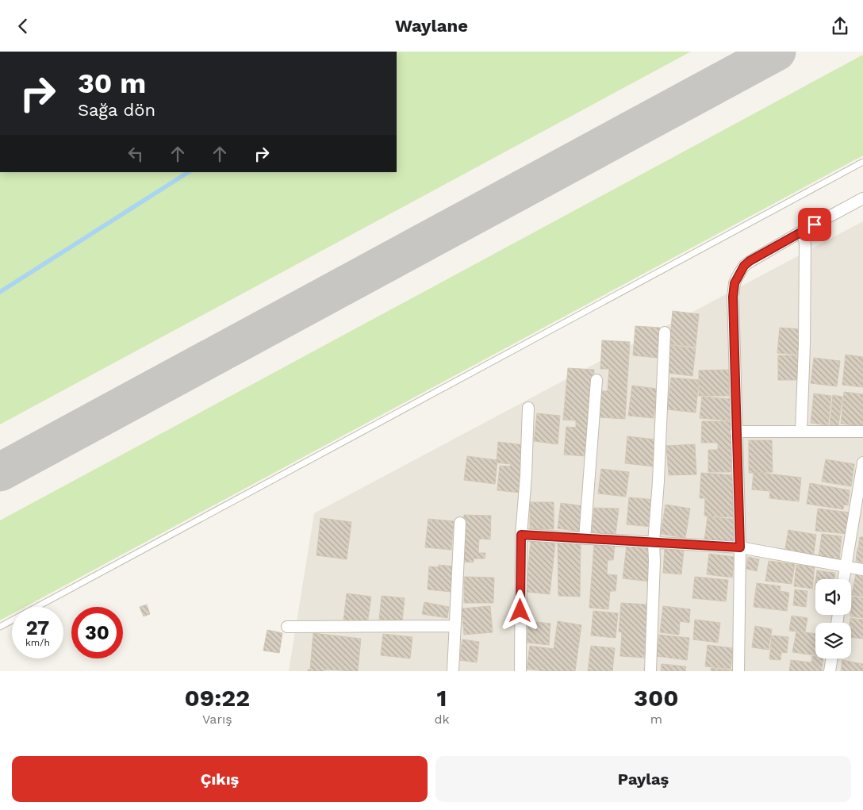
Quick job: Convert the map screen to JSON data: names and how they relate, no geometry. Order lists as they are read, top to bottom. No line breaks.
{"page":{"header":"Waylane","turn":["30 m","Sağa dön"],"speed":"27 km/h","limit":"30","eta":["09:22","Varış","1","dk","300","m"],"buttons":["Çıkış","Paylaş"]}}
